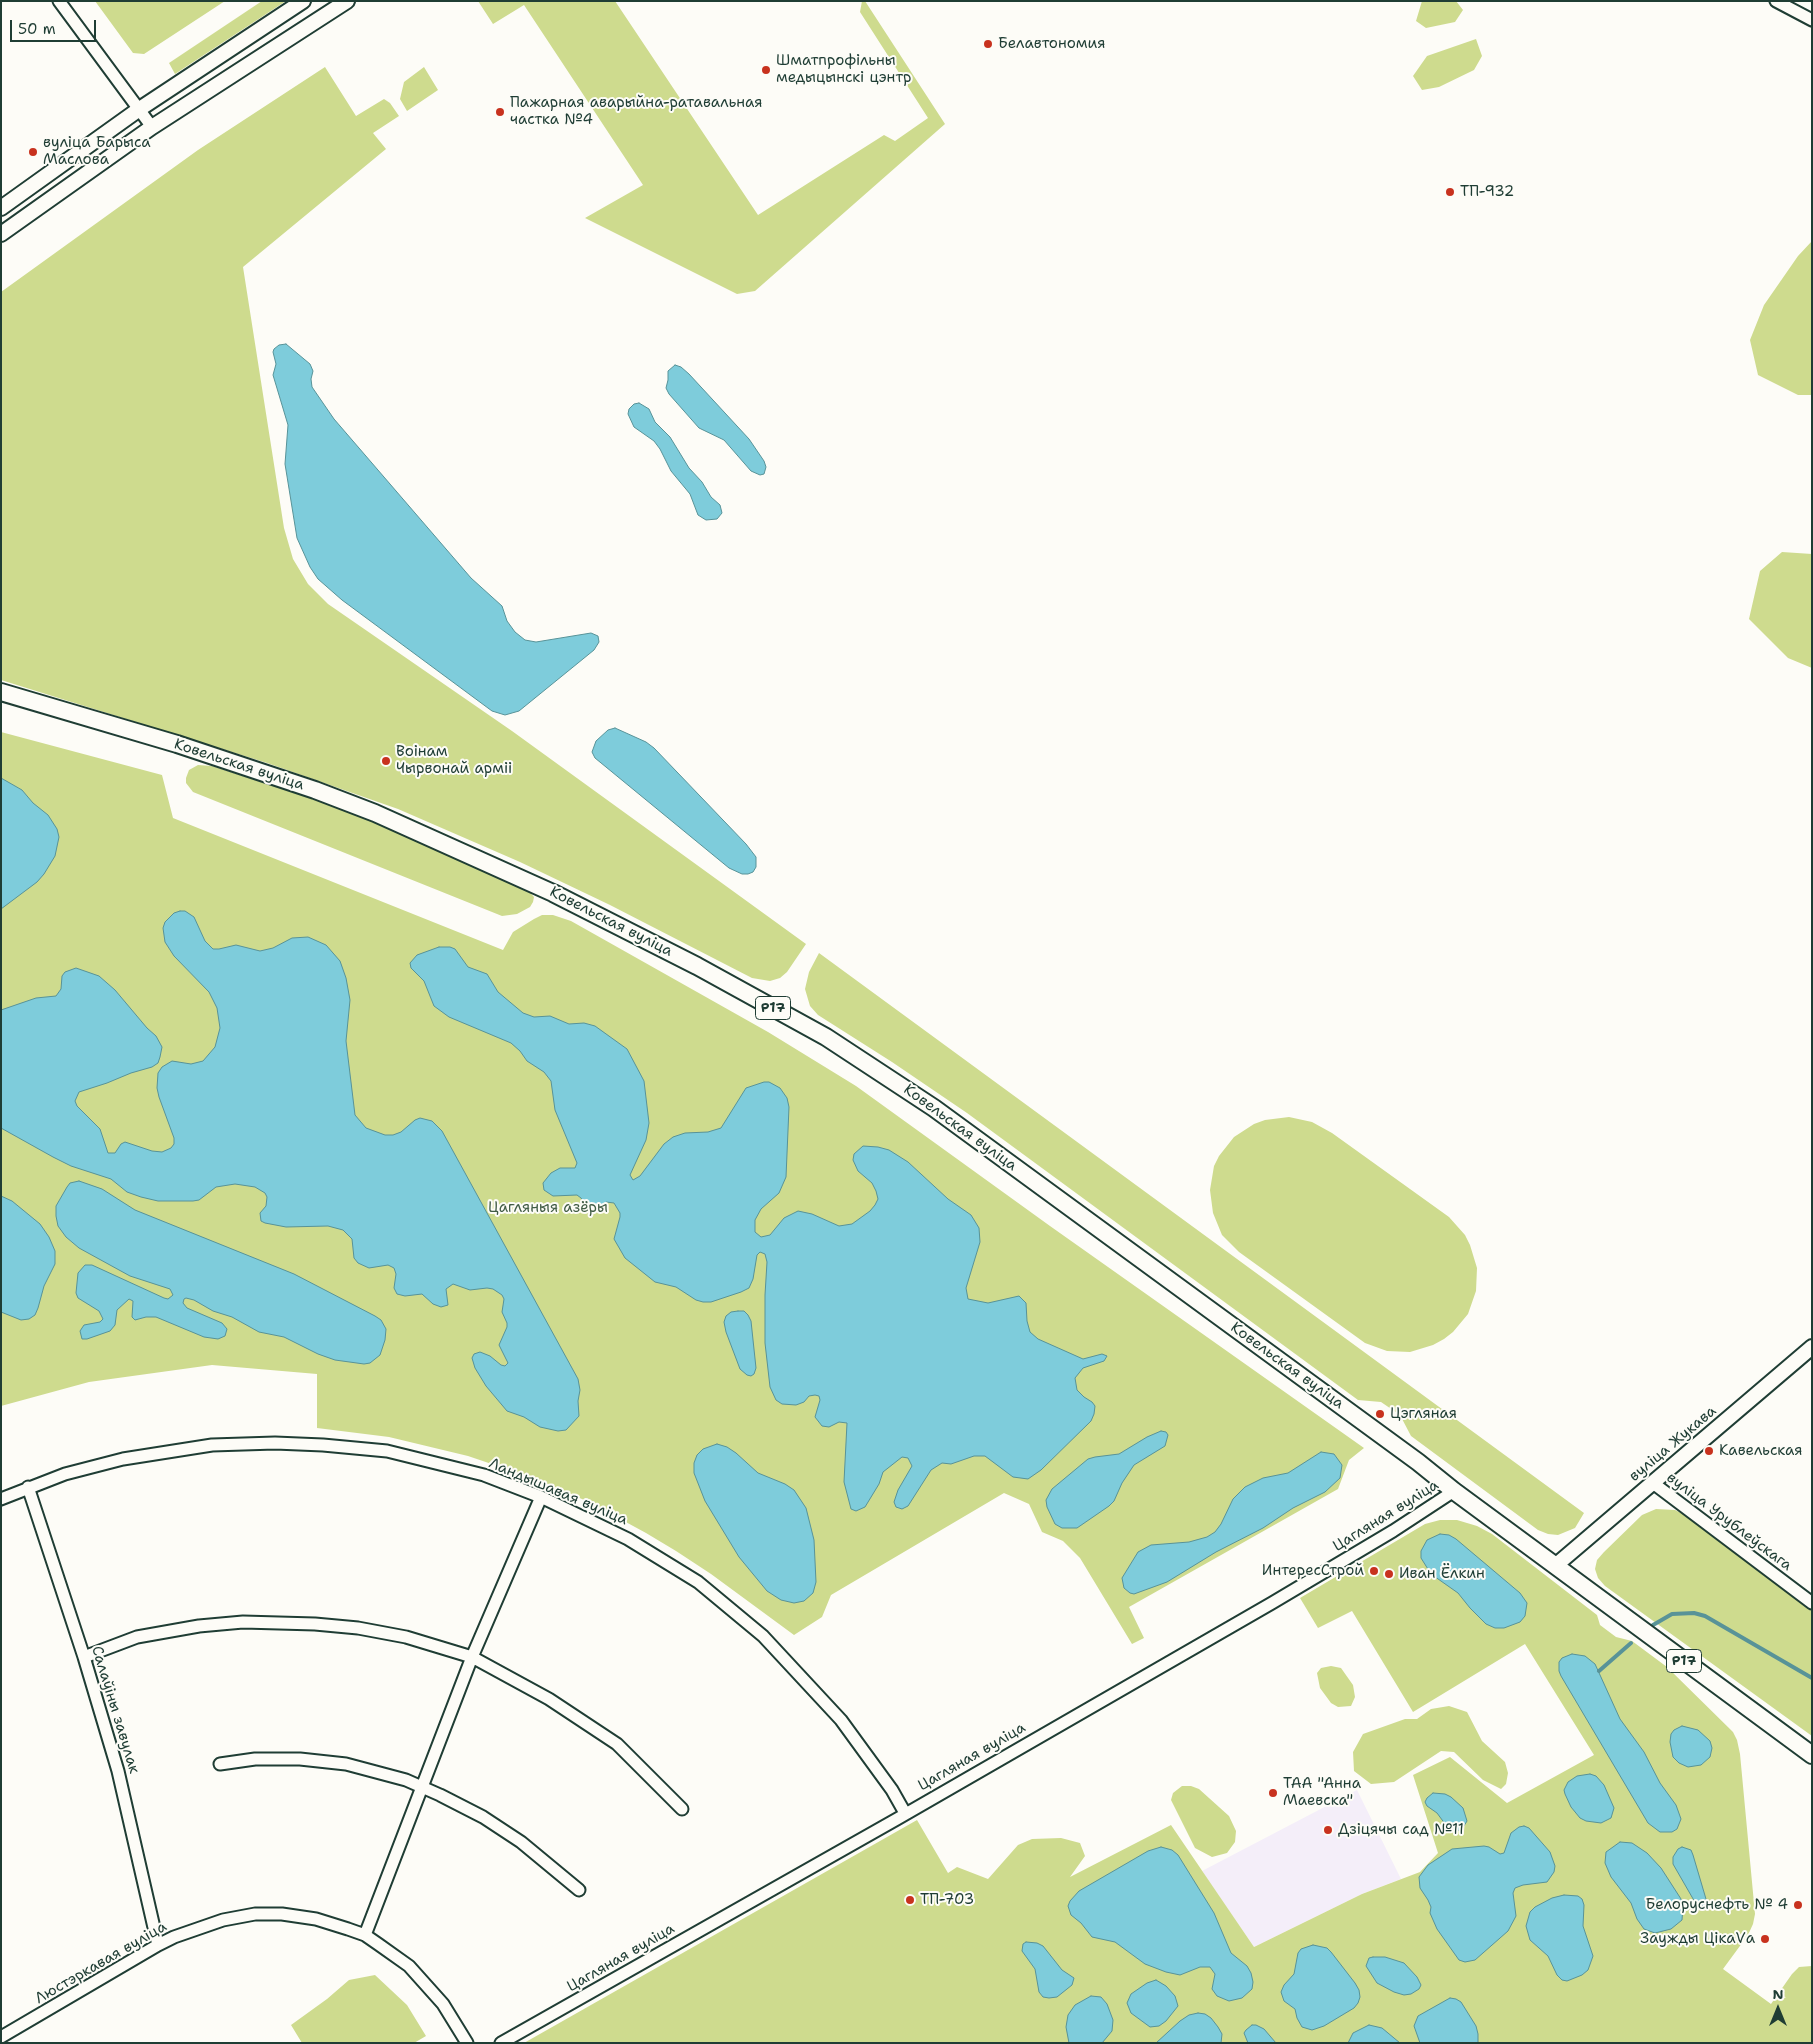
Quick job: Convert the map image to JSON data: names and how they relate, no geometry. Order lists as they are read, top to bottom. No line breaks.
{"streets":{"highway":["Ковельская вуліца","Р17"],"main road":["вуліца Жукава"],"street":["Ландышавая вуліца","Цагляная вуліца","вуліца Урублеўскага","Салаўіны завулак","Люстэркавая вуліца"]},"crossings":[["Ковельская вуліца","вуліца Жукава"],["Ковельская вуліца","Цагляная вуліца"],["вуліца Жукава","вуліца Урублеўскага"],["Ландышавая вуліца","Цагляная вуліца"],["Ландышавая вуліца","Салаўіны завулак"],["Салаўіны завулак","Люстэркавая вуліца"]],"parks":["Цагляныя азёры"],"places":["Белавтономия","Шматпрофільны медыцынскі цэнтр","Пажарная аварыйна-ратавальная частка №4","вуліца Барыса Маслова","ТП-932","Воінам Чырвонай арміі","Цэгляная","Кавельская","ИнтересСтрой","Иван Ёлкин","ТАА \"Анна Маевска\"","Дзіцячы сад №11","ТП-703","Белоруснефть № 4","Заужды ЦікаVа"],"scale_bar":"50 m","north":"top"}
